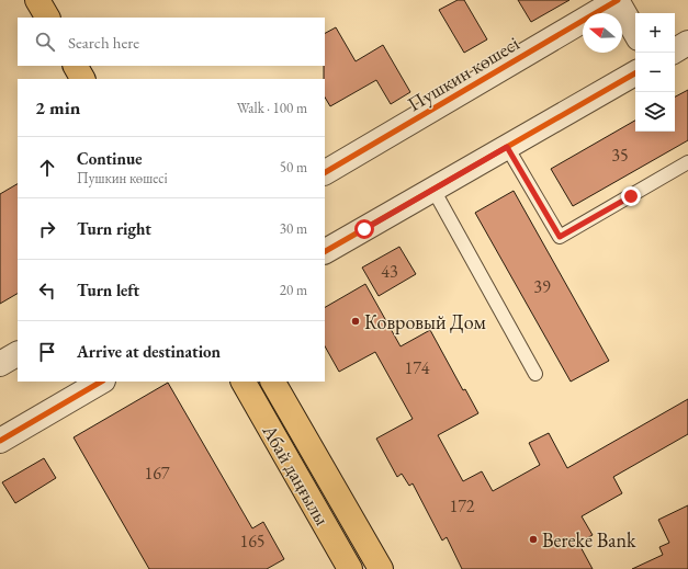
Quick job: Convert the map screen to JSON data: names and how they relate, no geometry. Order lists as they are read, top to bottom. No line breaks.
{"streets":{"main road":["Абай даңғылы"],"street":["Пушкин көшесі"]},"places":["Ковровый Дом","Bereke Bank"],"house_numbers":["35","43","39","174","167","172","165"],"north":"left","page":{"map_buttons":["+","−"],"search":"Search here","heading":["2 min","Walk · 100 m"],"list":[["Continue","Пушкин көшесі","50 m"],["Turn right","30 m"],["Turn left","20 m"],"Arrive at destination"]}}
